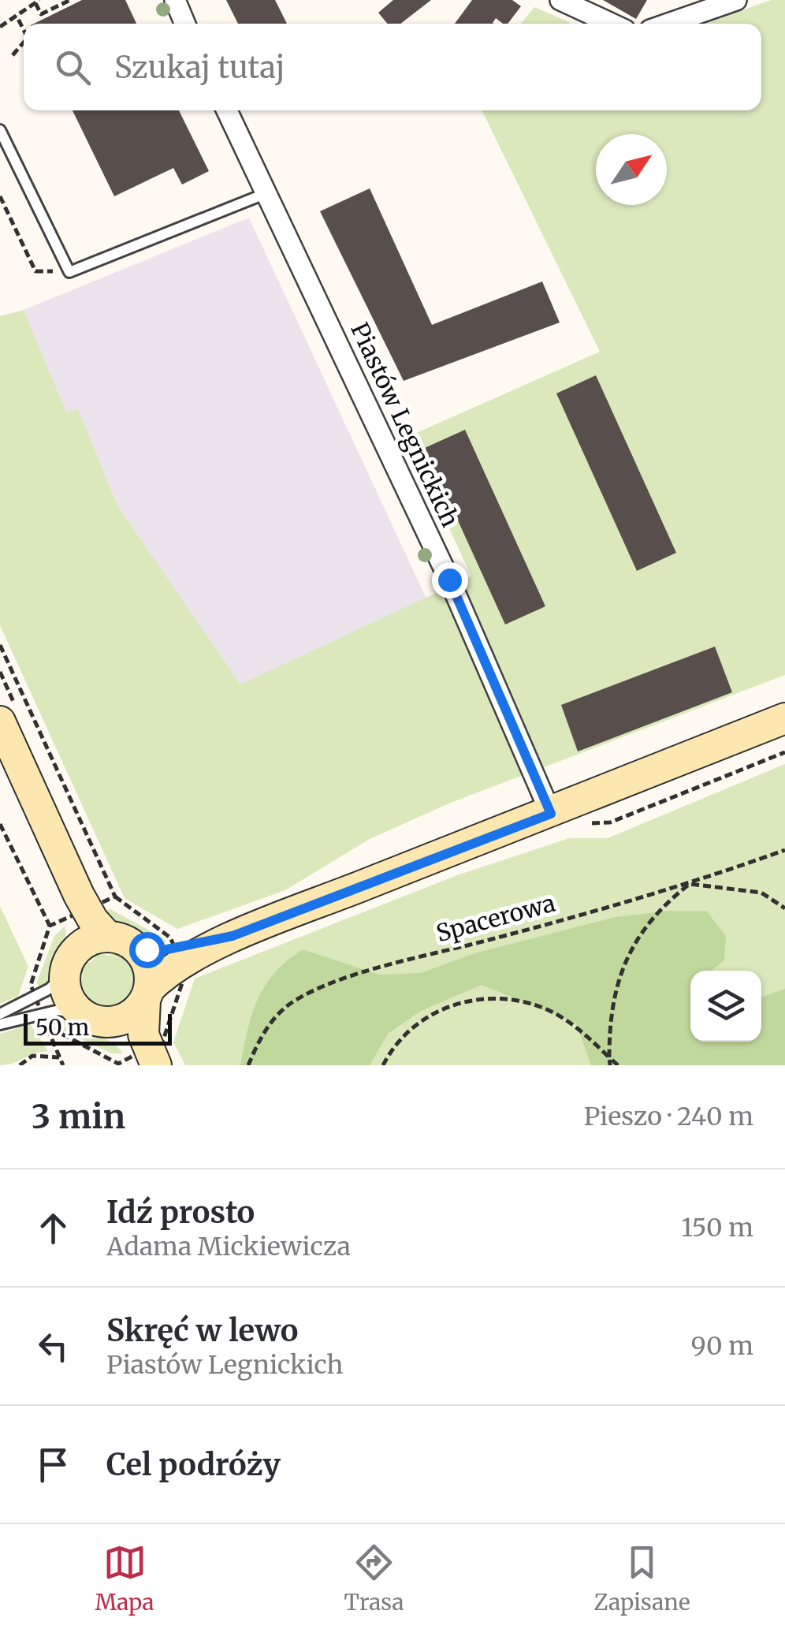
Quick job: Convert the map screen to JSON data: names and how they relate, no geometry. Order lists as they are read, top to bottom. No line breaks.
{"streets":{"street":["Piastów Legnickich"],"path":["Spacerowa"]},"scale_bar":"50 m","north":"top right","page":{"search":"Szukaj tutaj","scale":"50 m","heading":["3 min","Pieszo · 240 m"],"list":[["Idź prosto","Adama Mickiewicza","150 m"],["Skręć w lewo","Piastów Legnickich","90 m"],"Cel podróży"],"nav":["Mapa","Trasa","Zapisane"]}}
